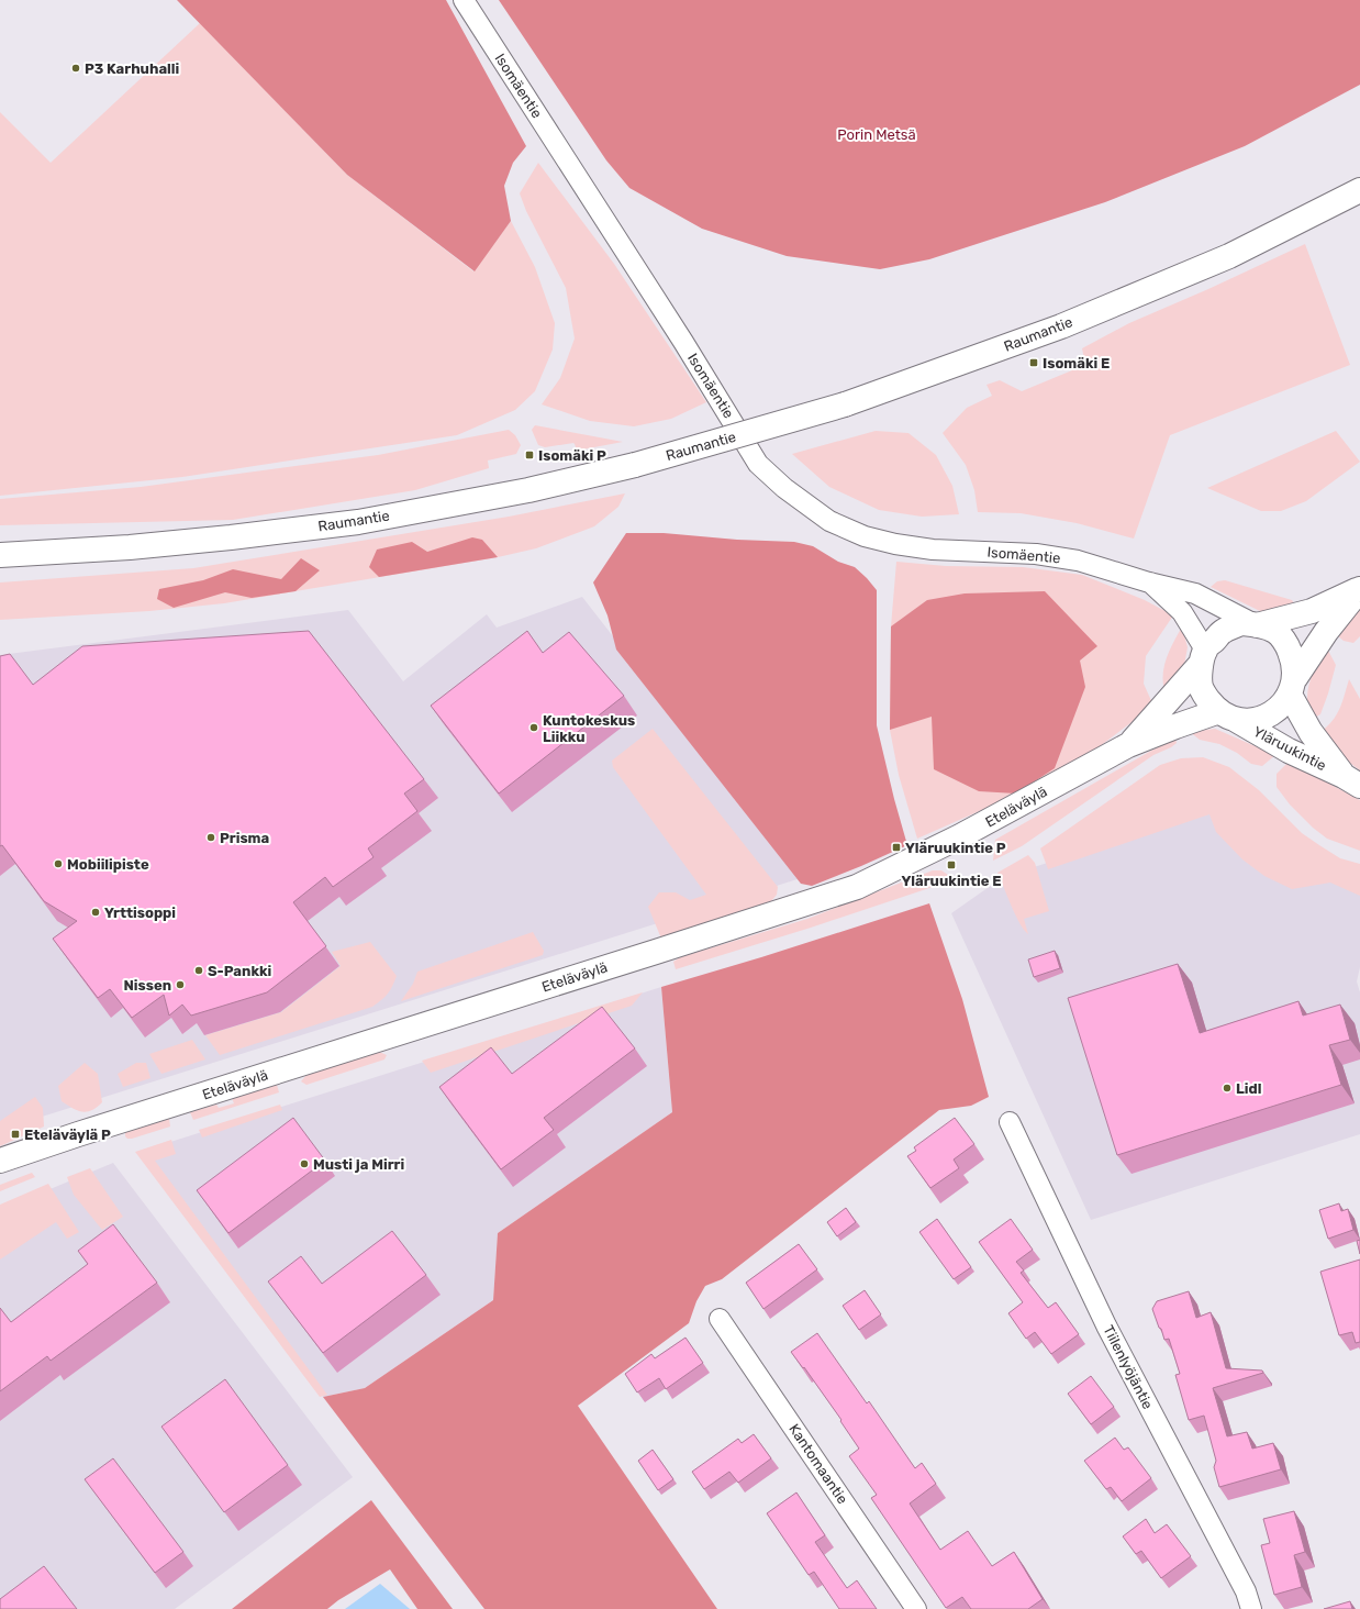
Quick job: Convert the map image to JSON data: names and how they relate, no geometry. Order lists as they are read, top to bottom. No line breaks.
{"streets":{"main road":["Raumantie","Yläruukintie","Eteläväylä"],"street":["Isomäentie","Tiilenlyöjäntie","Kantomaantie"]},"crossings":[["Isomäentie","Yläruukintie"],["Isomäentie","Eteläväylä"],["Yläruukintie","Eteläväylä"]],"parks":["Porin Metsä"],"places":{"other":["P3 Karhuhalli","Kuntokeskus Liikku","Prisma","Mobiilipiste","Yrttisoppi","S-Pankki","Nissen","Lidl","Musti ja Mirri"],"transit":["Isomäki E","Isomäki P","Yläruukintie P","Yläruukintie E","Eteläväylä P"]}}
